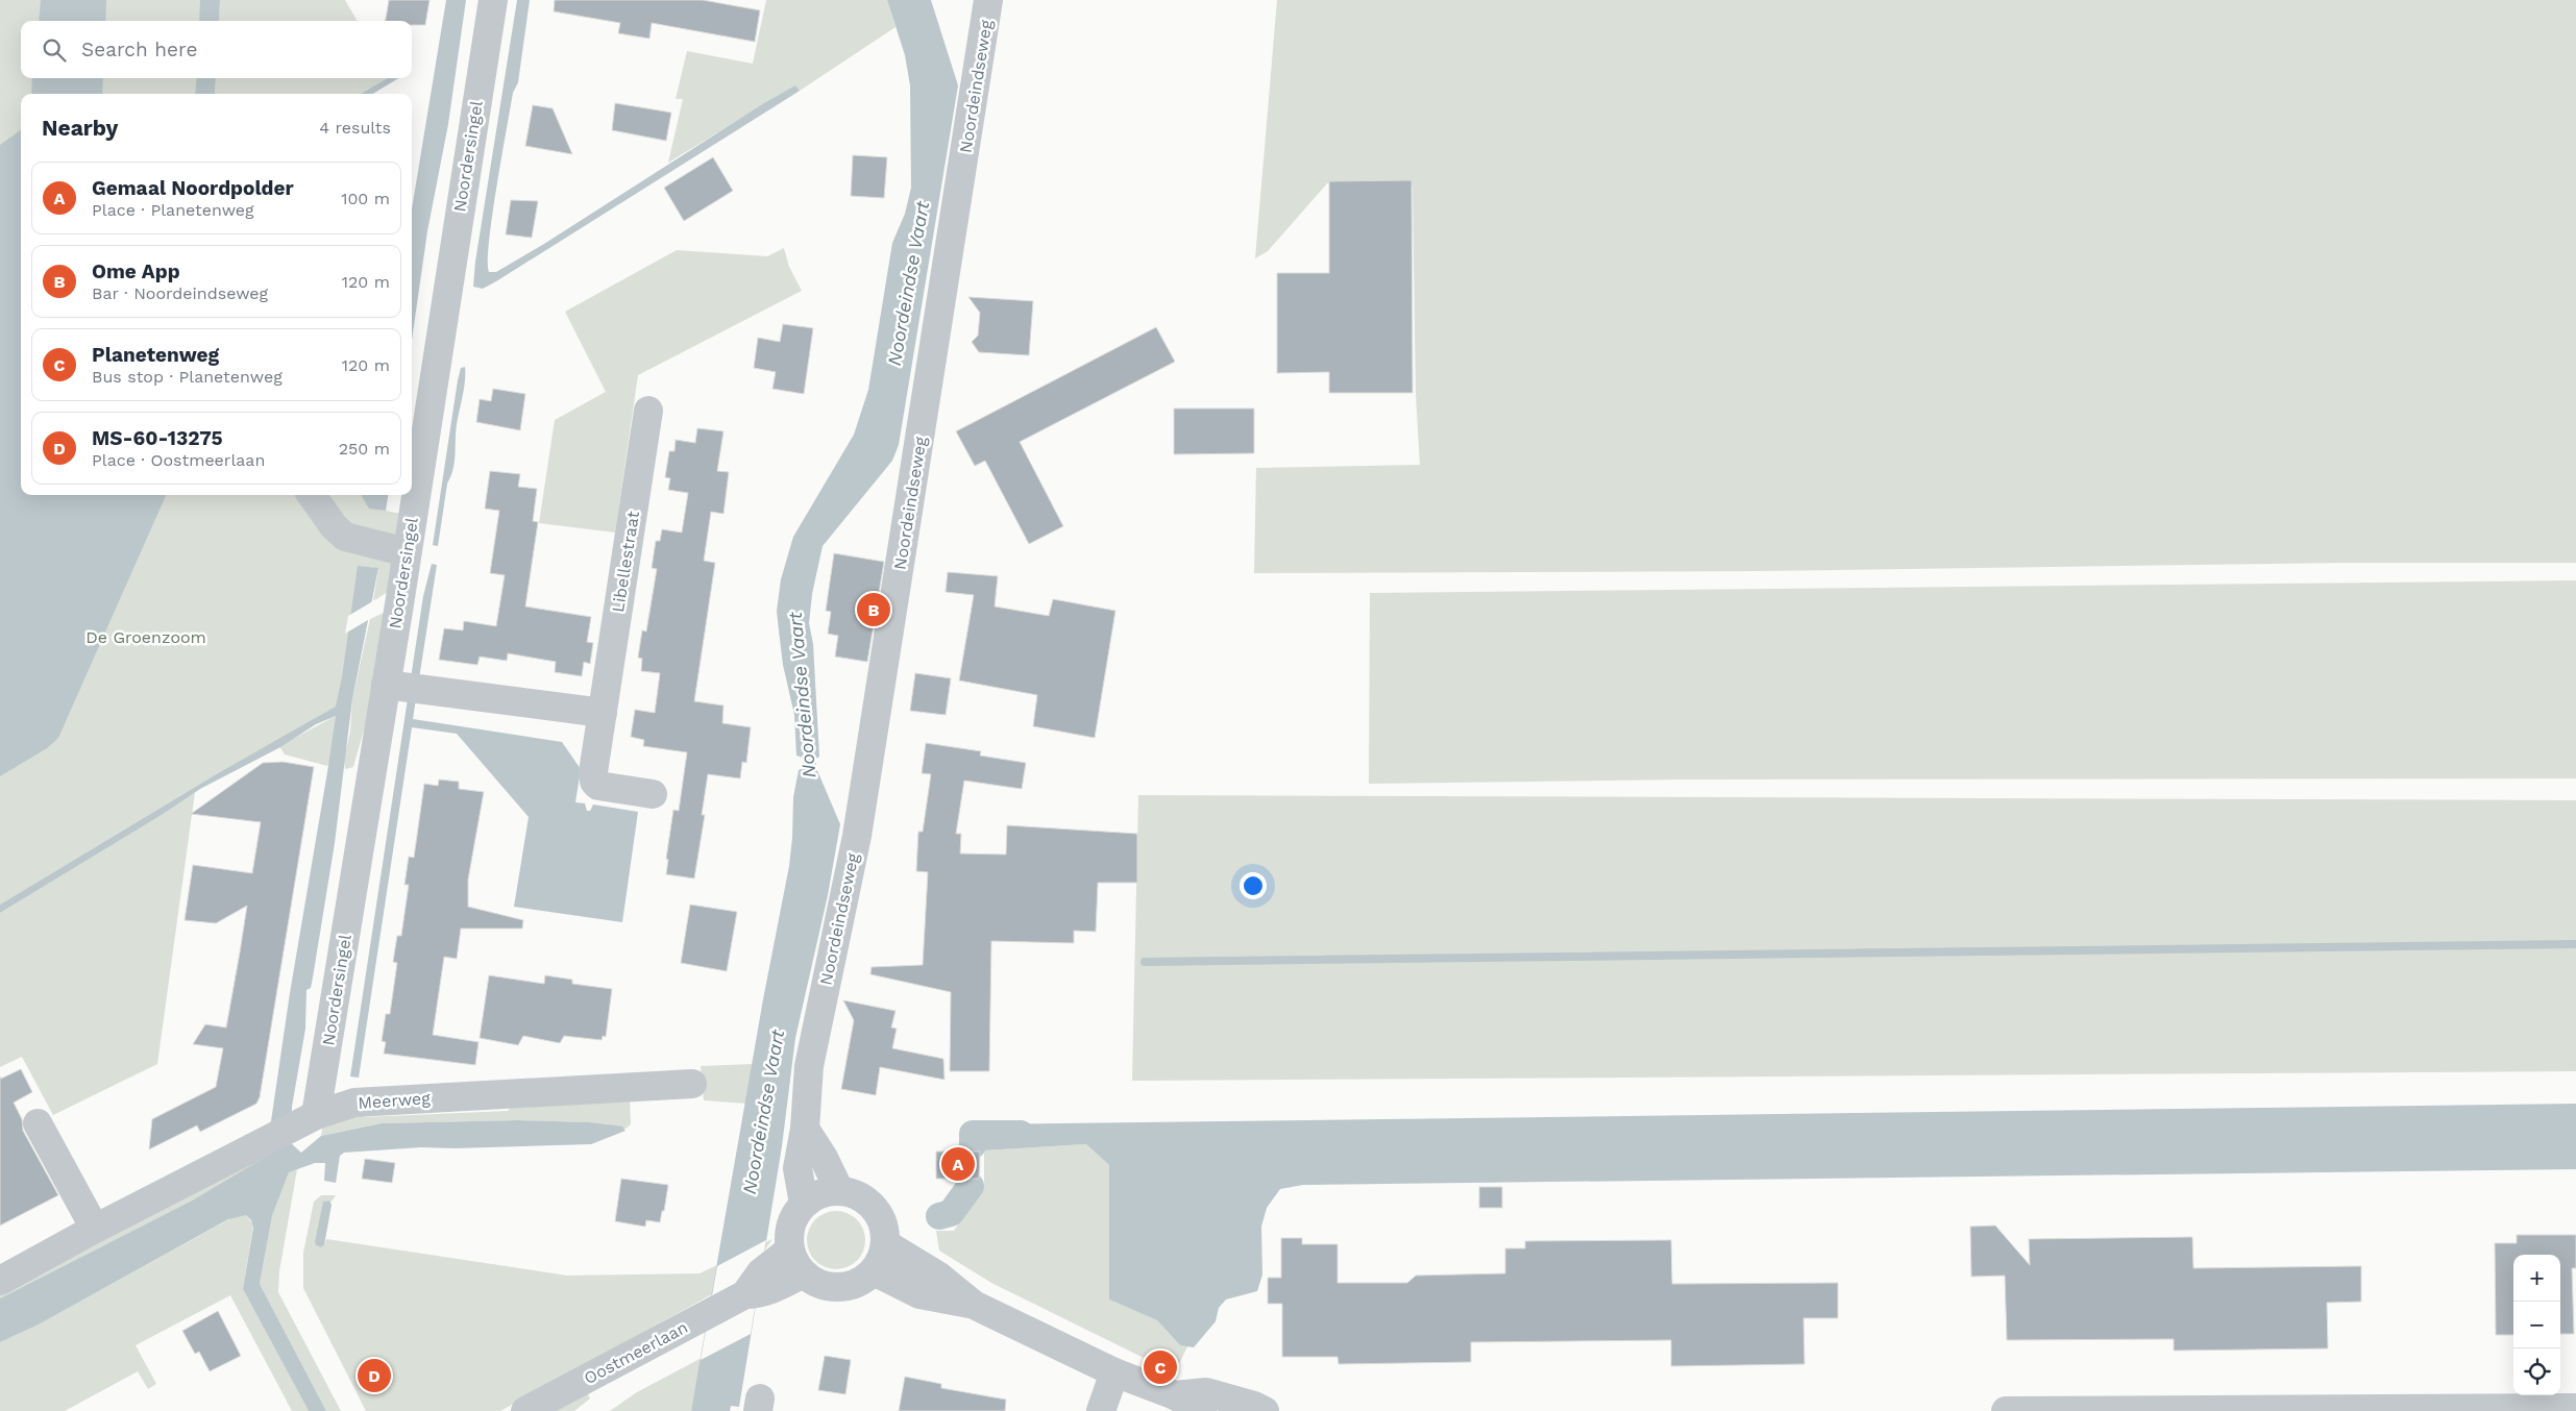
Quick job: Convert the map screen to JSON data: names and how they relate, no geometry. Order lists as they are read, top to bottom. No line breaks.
{"streets":{"street":["Noordeindseweg","Noordersingel","Libellestraat","Meerweg","Oostmeerlaan"]},"crossings":[["Noordeindseweg","Oostmeerlaan"],["Noordersingel","Meerweg"]],"water":["Noordeindse Vaart"],"parks":["De Groenzoom"],"page":{"search":"Search here","heading":["Nearby","4 results"],"list":[{"mark":"A","name":"Gemaal Noordpolder","note":"Place · Planetenweg","value":"100 m"},{"mark":"B","name":"Ome App","note":"Bar · Noordeindseweg","value":"120 m"},{"mark":"C","name":"Planetenweg","note":"Bus stop · Planetenweg","value":"120 m"},{"mark":"D","name":"MS-60-13275","note":"Place · Oostmeerlaan","value":"250 m"}],"pins":["B","A","C","D"],"map_buttons":["+","−"]}}
